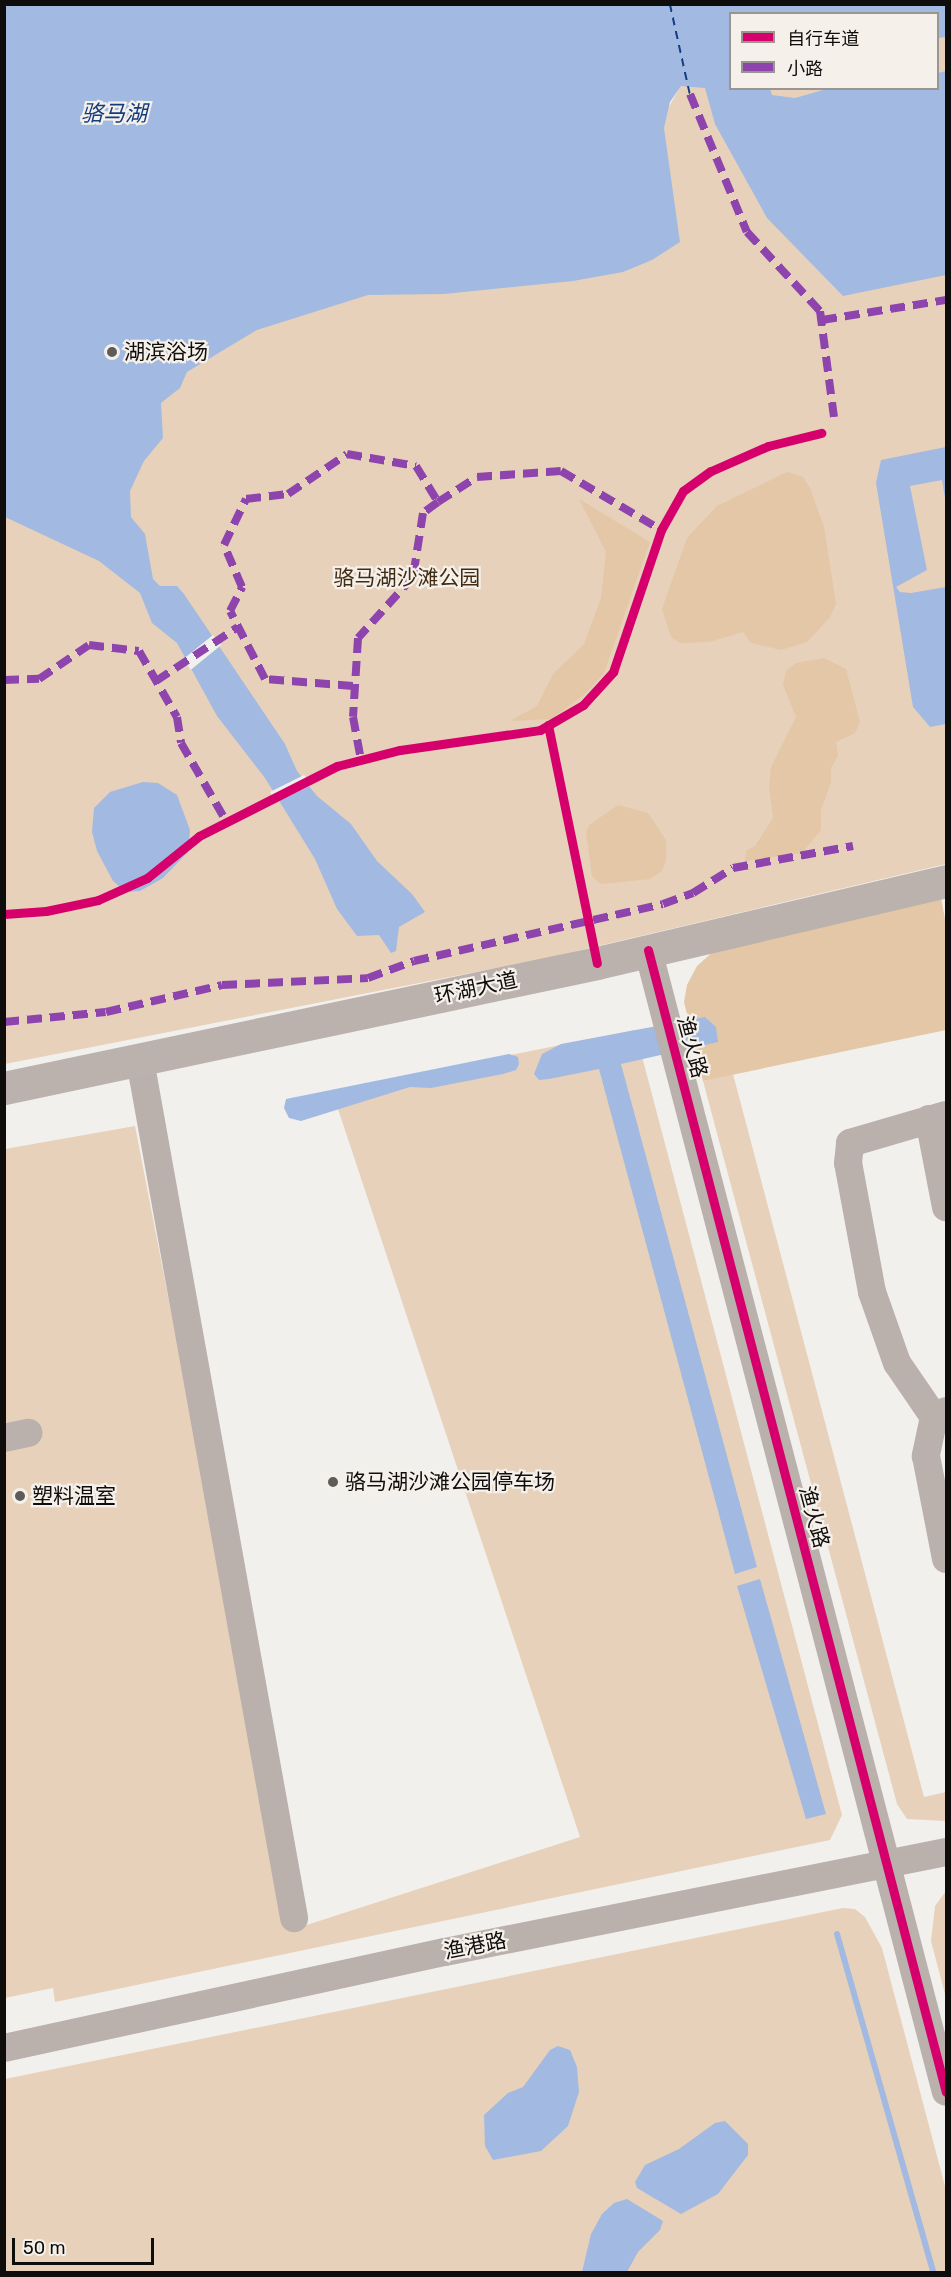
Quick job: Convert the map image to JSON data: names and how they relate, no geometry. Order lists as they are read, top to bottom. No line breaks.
{"streets":{"main road":["环湖大道"],"street":["渔火路","渔港路"]},"crossings":[["环湖大道","渔火路"],["渔火路","渔港路"]],"water":["骆马湖"],"parks":["骆马湖沙滩公园"],"places":["湖滨浴场","骆马湖沙滩公园停车场","塑料温室"],"legend":["自行车道","小路"],"scale_bar":"50 m"}
